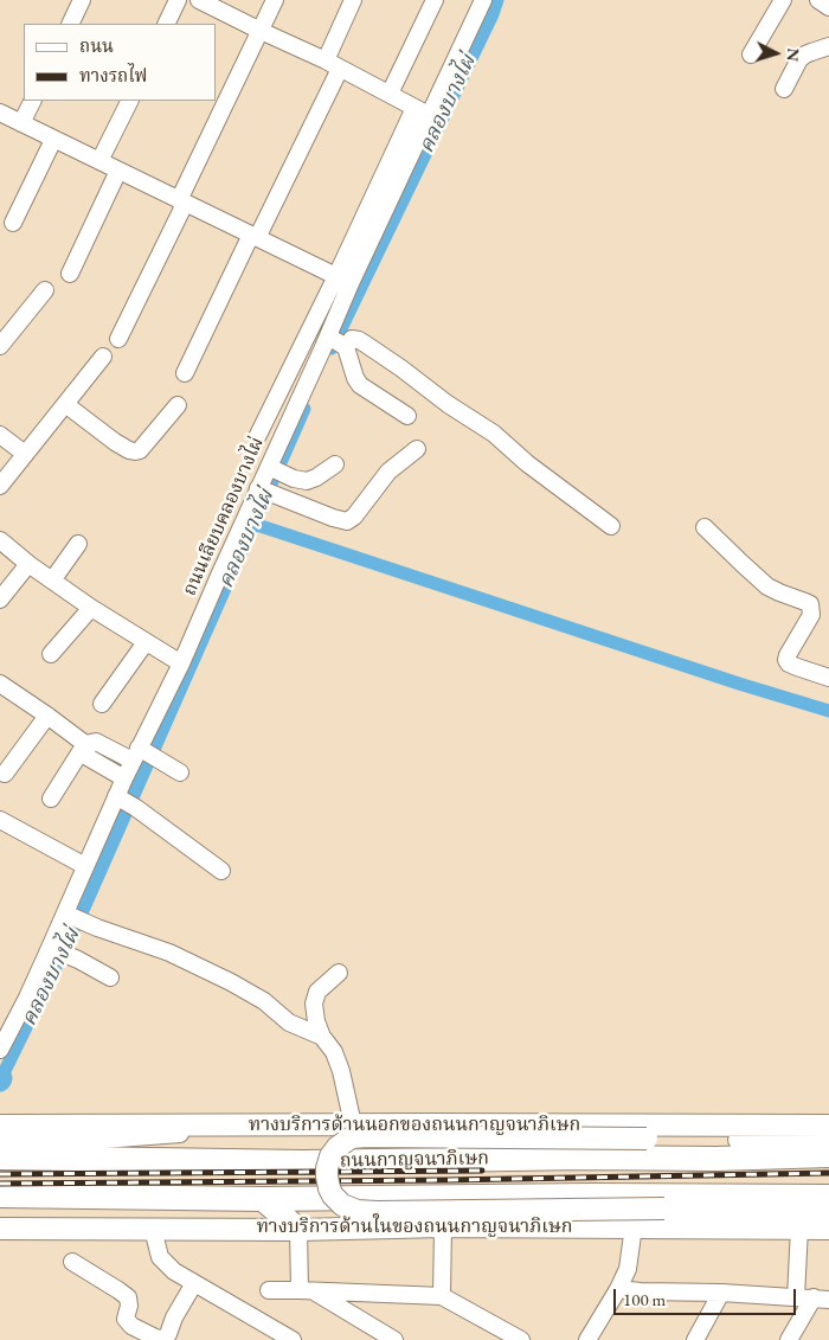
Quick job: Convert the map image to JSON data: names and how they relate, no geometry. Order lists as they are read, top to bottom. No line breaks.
{"streets":{"highway":["ถนนกาญจนาภิเษก"],"main road":["ทางบริการด้านนอกของถนนกาญจนาภิเษก","ทางบริการด้านในของถนนกาญจนาภิเษก"],"street":["ถนนเลียบคลองบางไผ่"]},"water":["คลองบางไผ่"],"legend":["ถนน","ทางรถไฟ"],"scale_bar":"100 m","north":"right"}
